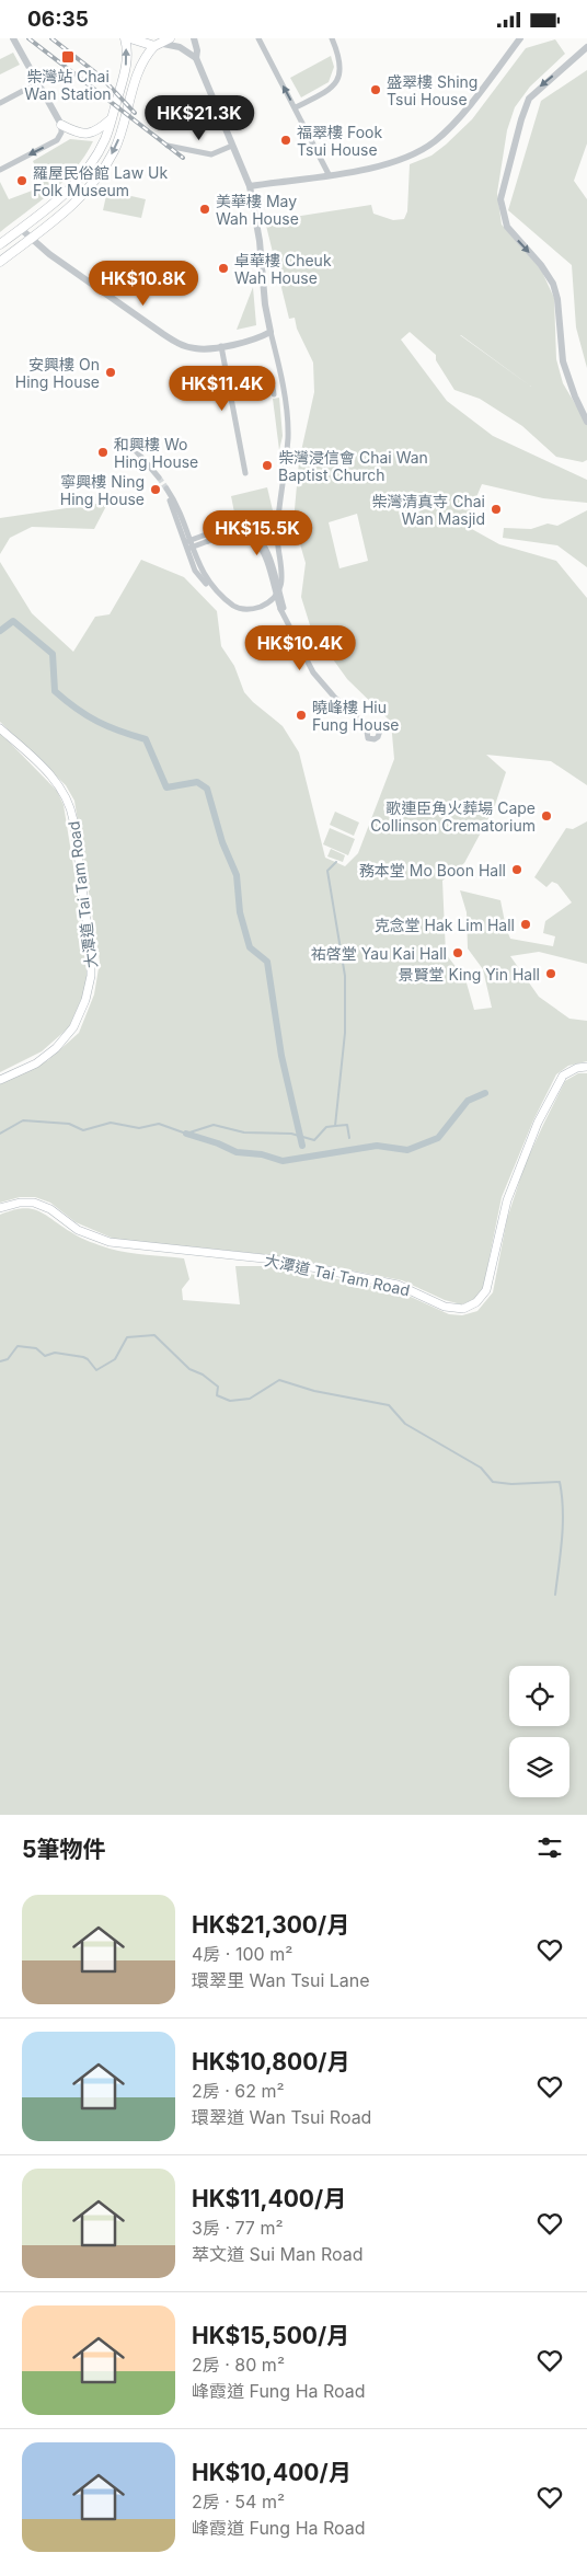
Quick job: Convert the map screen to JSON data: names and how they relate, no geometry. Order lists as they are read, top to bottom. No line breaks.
{"streets":{"main road":["大潭道 Tai Tam Road"]},"places":{"transit":["柴灣站 Chai Wan Station"],"other":["盛翠樓 Shing Tsui House","福翠樓 Fook Tsui House","羅屋民俗館 Law Uk Folk Museum","美華樓 May Wah House","卓華樓 Cheuk Wah House","安興樓 On Hing House","和興樓 Wo Hing House","柴灣浸信會 Chai Wan Baptist Church","寧興樓 Ning Hing House","柴灣清真寺 Chai Wan Masjid","曉峰樓 Hiu Fung House","歌連臣角火葬場 Cape Collinson Crematorium","務本堂 Mo Boon Hall","克念堂 Hak Lim Hall","祐啓堂 Yau Kai Hall","景賢堂 King Yin Hall"]},"page":{"status":"06:35","price":["HK$21.3K","HK$10.8K","HK$11.4K","HK$15.5K","HK$10.4K"],"heading":"5筆物件","list":[{"name":"HK$21,300/月","note":"4房 · 100 m² · 環翠里 Wan Tsui Lane"},{"name":"HK$10,800/月","note":"2房 · 62 m² · 環翠道 Wan Tsui Road"},{"name":"HK$11,400/月","note":"3房 · 77 m² · 萃文道 Sui Man Road"},{"name":"HK$15,500/月","note":"2房 · 80 m² · 峰霞道 Fung Ha Road"},{"name":"HK$10,400/月","note":"2房 · 54 m² · 峰霞道 Fung Ha Road"}]}}
